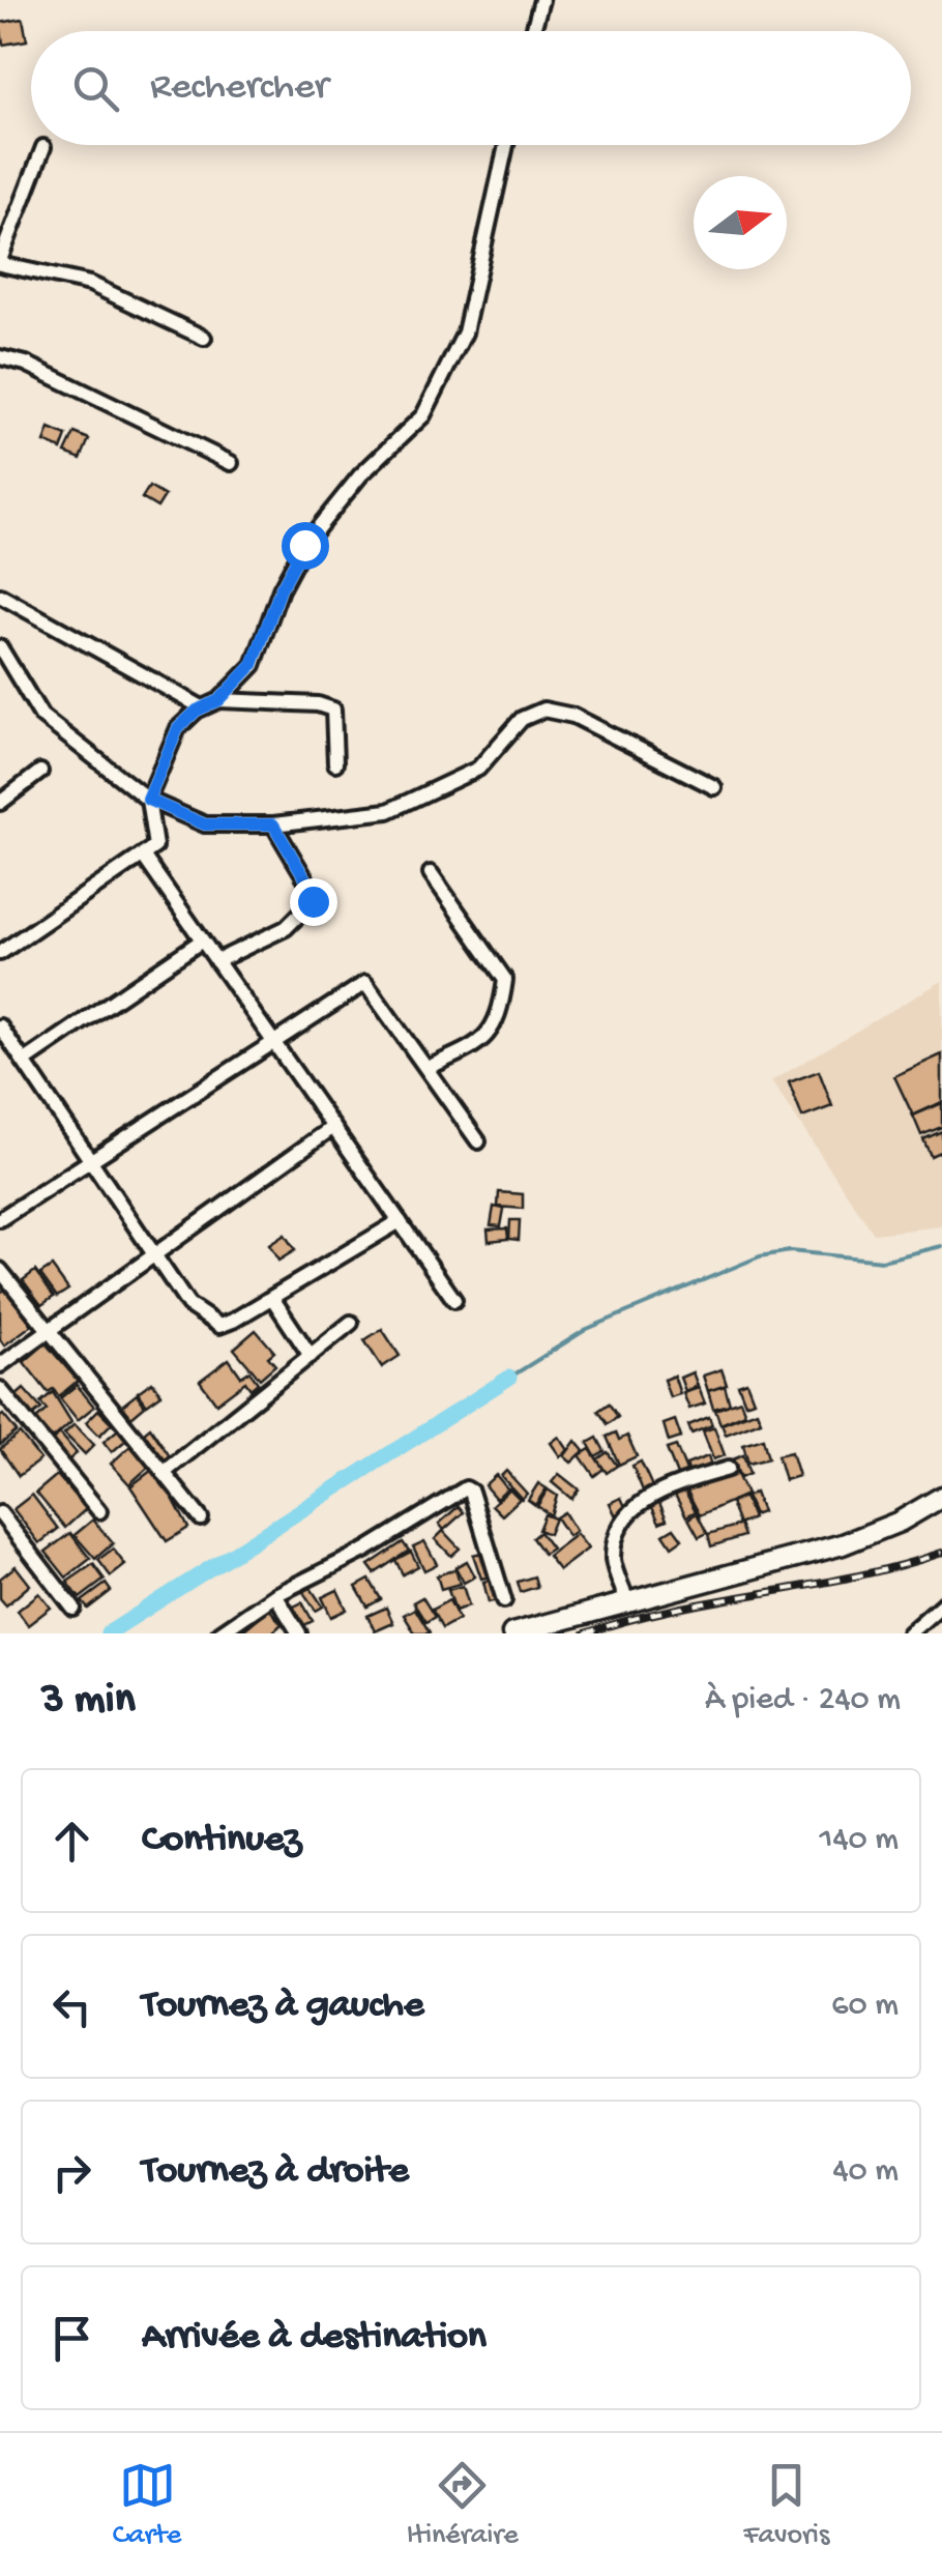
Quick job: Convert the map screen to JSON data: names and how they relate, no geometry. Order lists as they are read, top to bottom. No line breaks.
{"north":"right","page":{"search":"Rechercher","heading":["3 min","À pied · 240 m"],"list":[["Continuez","140 m"],["Tournez à gauche","60 m"],["Tournez à droite","40 m"],"Arrivée à destination"],"nav":["Carte","Itinéraire","Favoris"]}}
